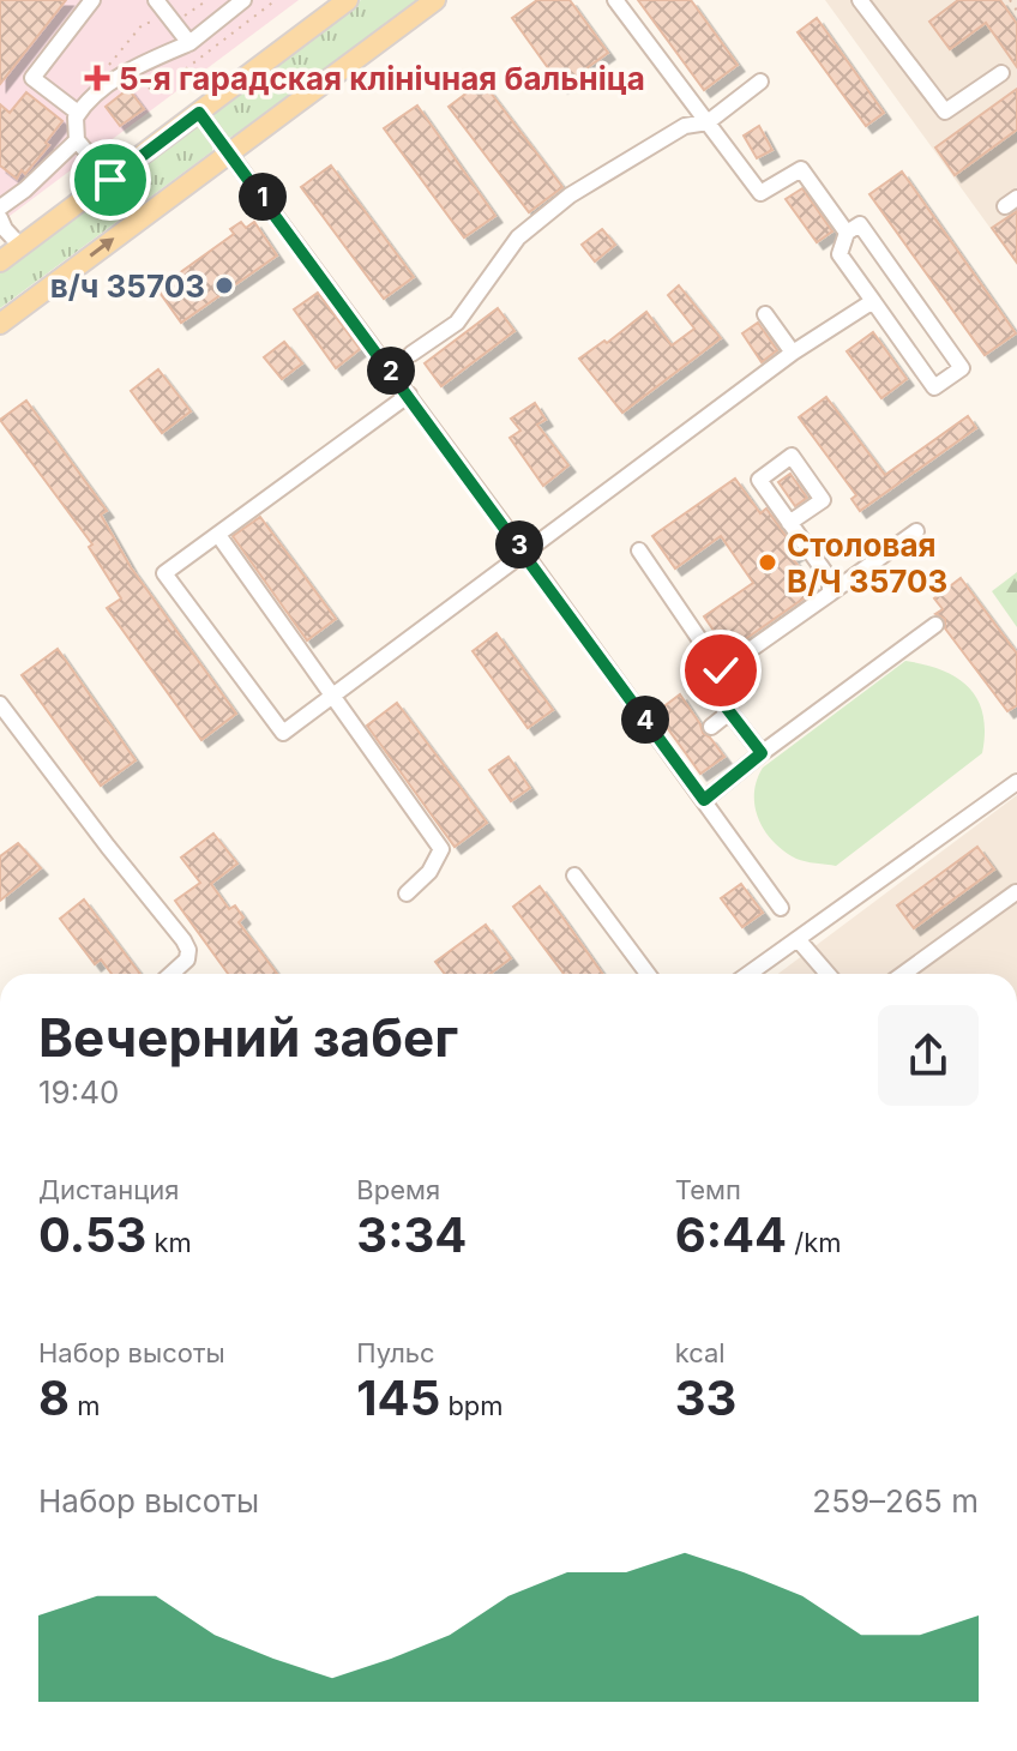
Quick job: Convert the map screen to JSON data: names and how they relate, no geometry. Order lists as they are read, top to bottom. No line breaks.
{"places":{"health":["5-я гарадская клінічная бальніца"],"other":["в/ч 35703","Столовая В/Ч 35703"]},"page":{"pins":["1","2","3","4"],"heading":["Вечерний забег","19:40"],"stats":[["Дистанция","0.53 km"],["Время","3:34"],["Темп","6:44 /km"],["Набор высоты","8 m"],["Пульс","145 bpm"],["kcal","33"]],"chart":["Набор высоты","259–265 m"]}}
